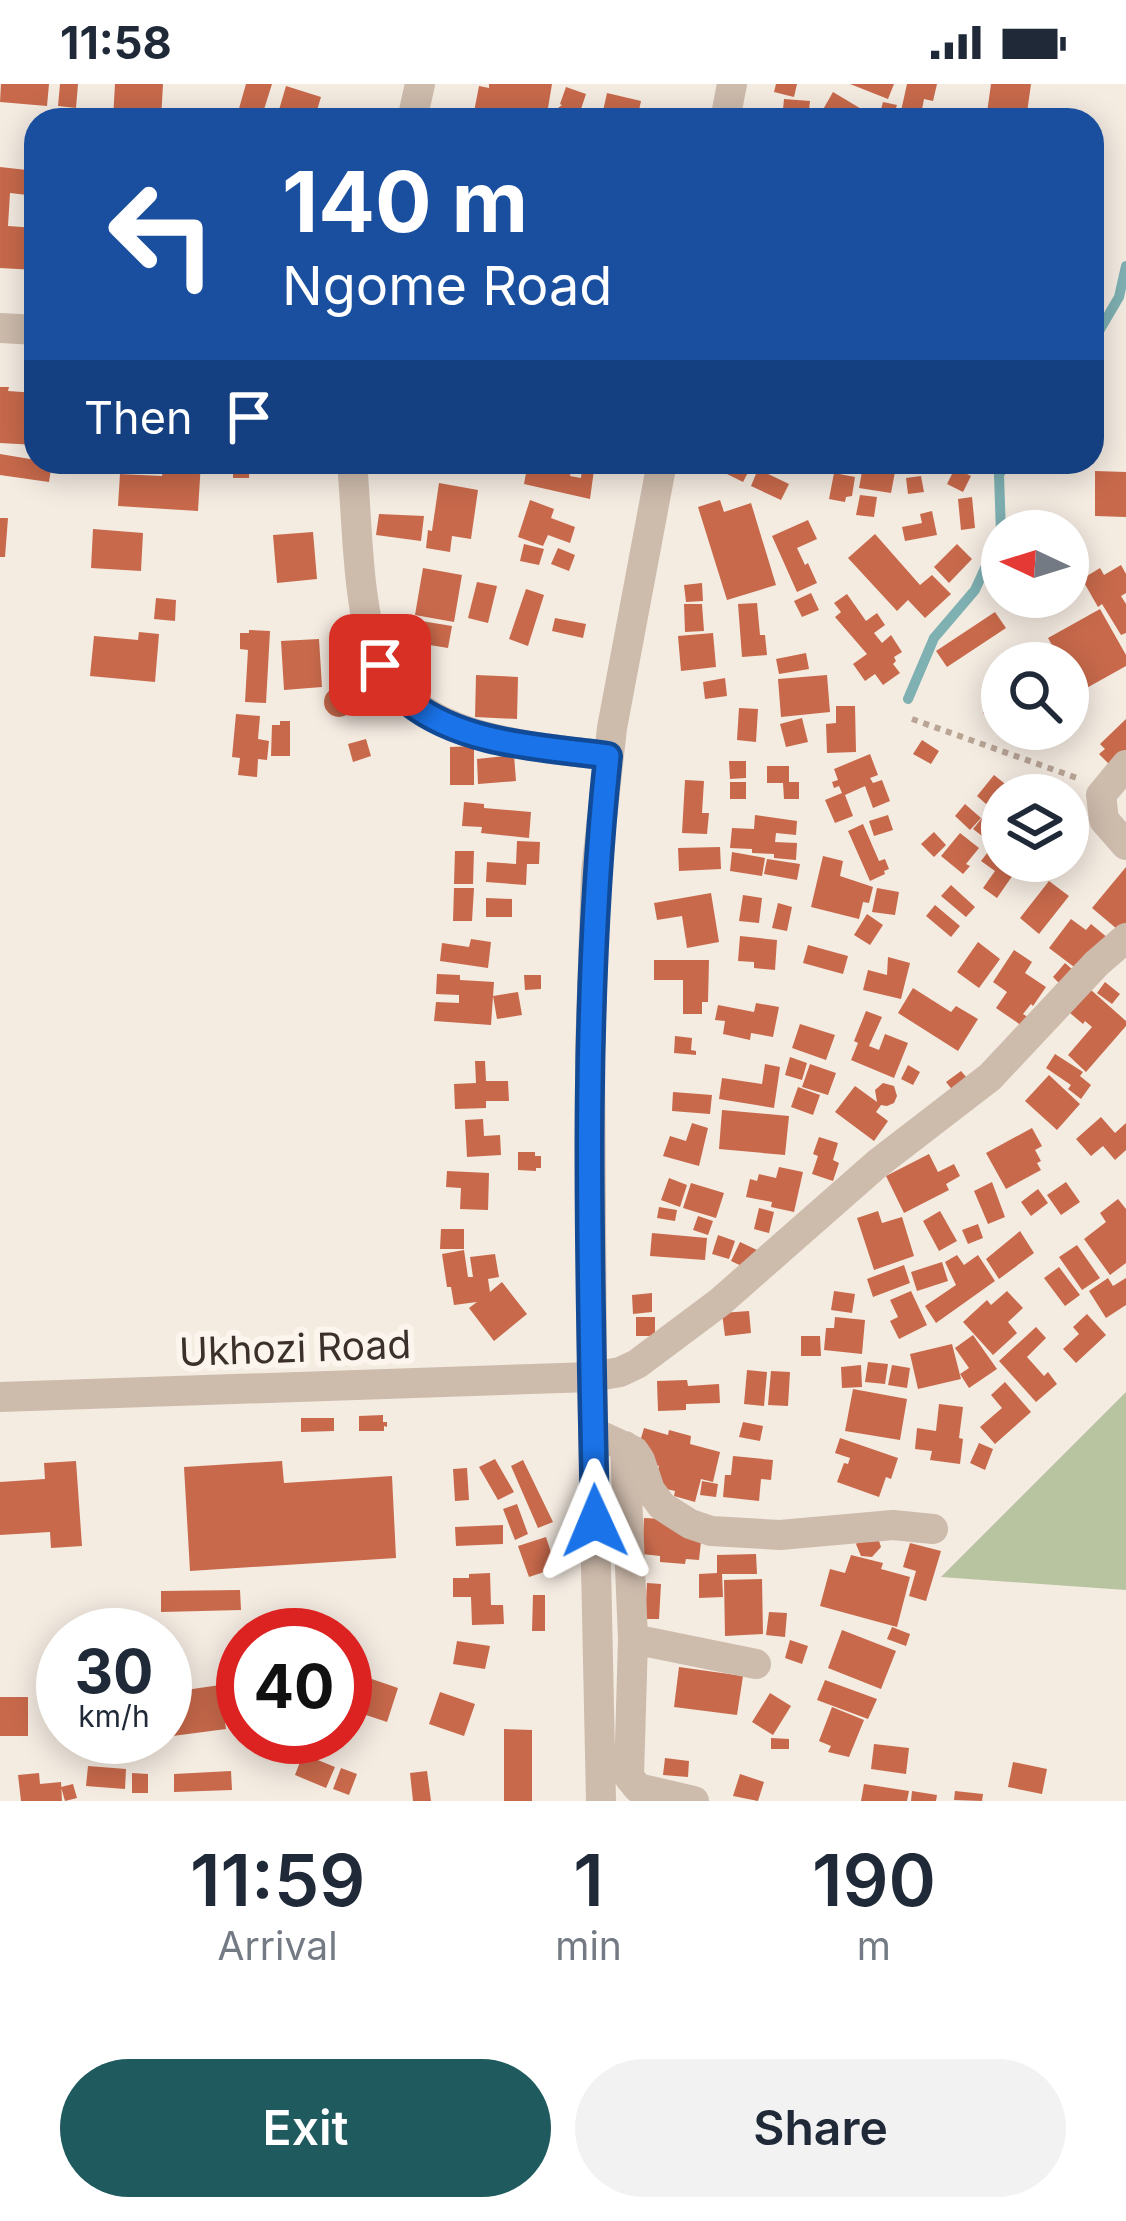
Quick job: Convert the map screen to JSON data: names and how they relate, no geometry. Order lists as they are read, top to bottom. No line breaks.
{"streets":{"street":["Ukhozi Road"]},"north":"left","page":{"status":"11:58","turn":["140 m","Ngome Road"],"then":"Then","speed":"30 km/h","limit":"40","eta":["11:59","Arrival","1","min","190","m"],"buttons":["Exit","Share"]}}
